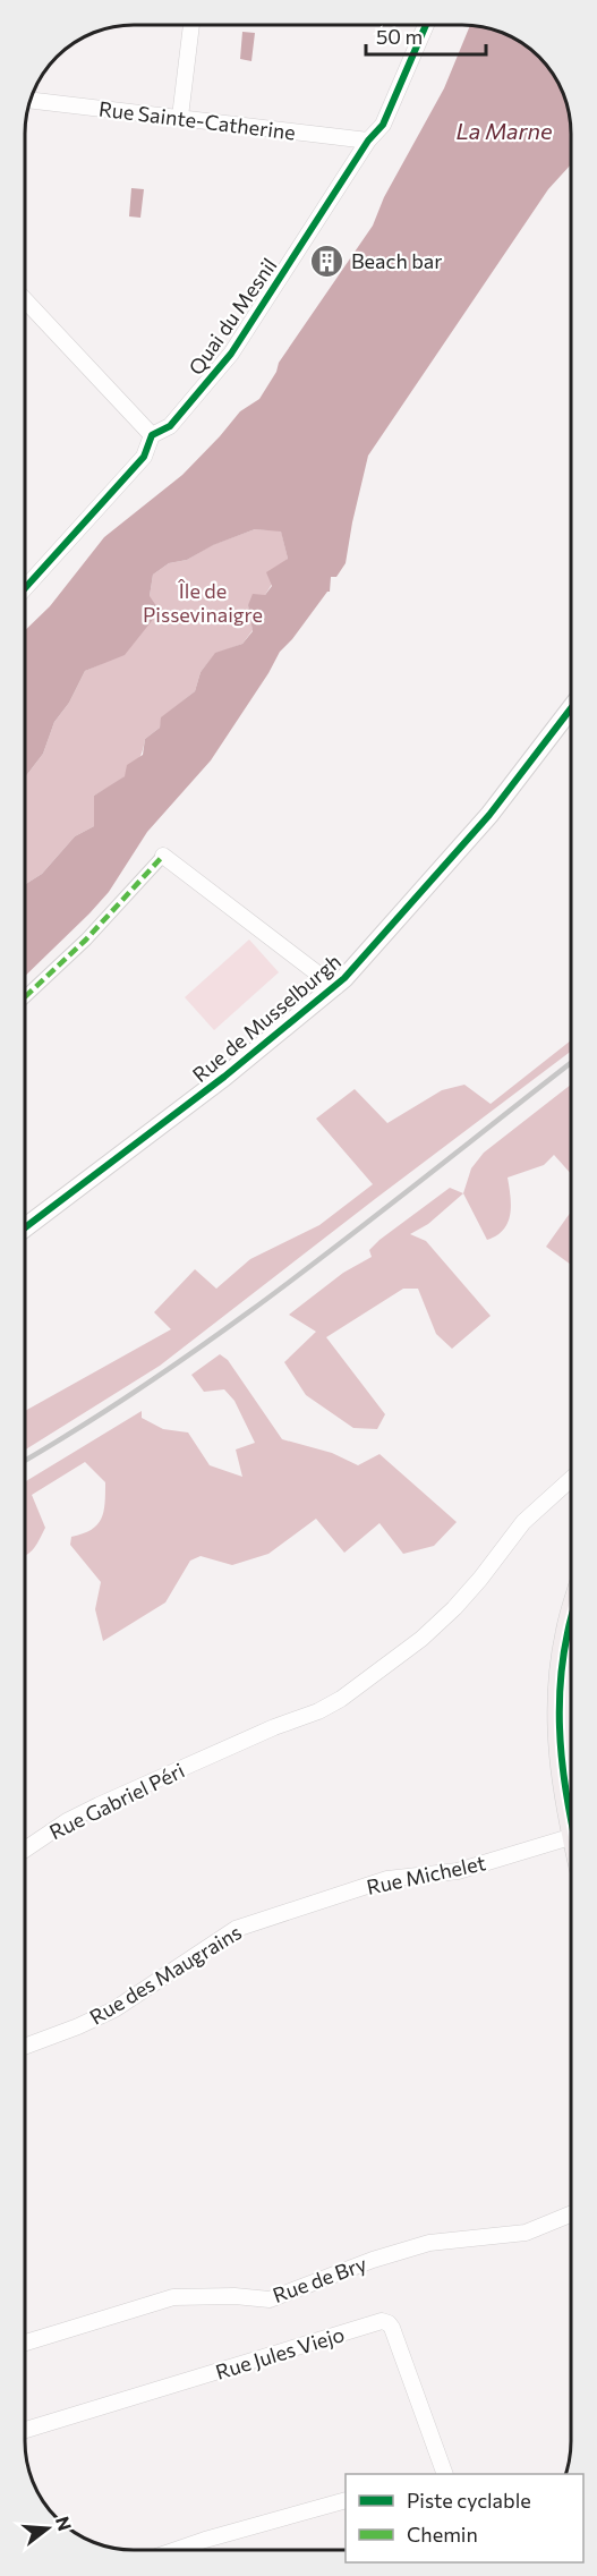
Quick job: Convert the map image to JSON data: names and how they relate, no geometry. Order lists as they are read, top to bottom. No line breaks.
{"streets":{"street":["Rue Sainte-Catherine","Quai du Mesnil","Rue de Musselburgh","Rue Gabriel Péri","Rue Michelet","Rue des Maugrains","Rue de Bry","Rue Jules Viejo"]},"crossings":[["Rue Sainte-Catherine","Quai du Mesnil"],["Rue Michelet","Rue des Maugrains"]],"water":["La Marne"],"parks":["Île de Pissevinaigre"],"places":{"building":["Beach bar"]},"legend":["Piste cyclable","Chemin"],"scale_bar":"50 m","north":"right"}
